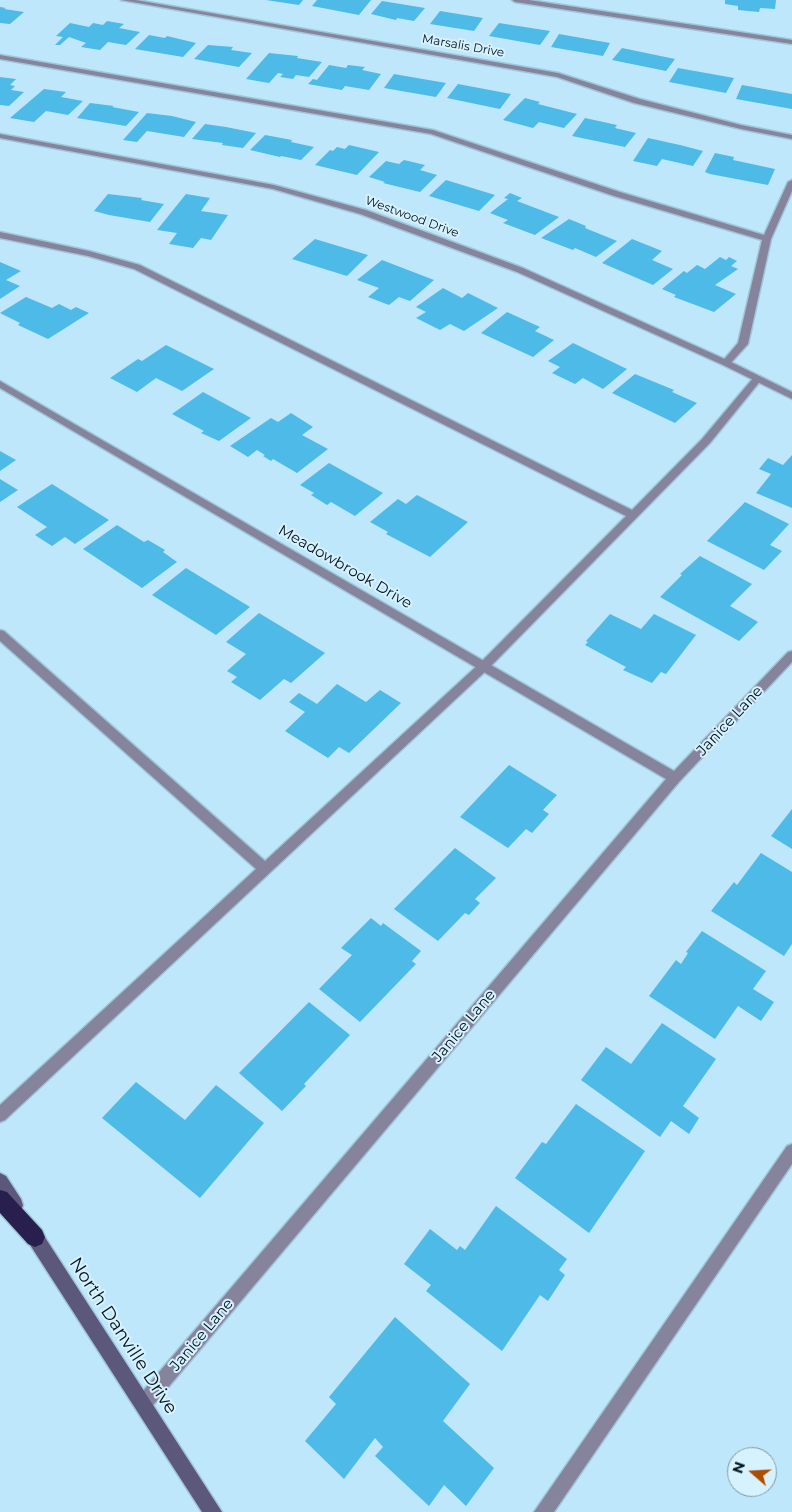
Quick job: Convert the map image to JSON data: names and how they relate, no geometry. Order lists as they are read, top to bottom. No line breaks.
{"streets":{"main road":["North Danville Drive"],"street":["Marsalis Drive","Westwood Drive","Meadowbrook Drive","Janice Lane"]},"crossings":[["Meadowbrook Drive","Janice Lane"],["Janice Lane","North Danville Drive"]],"north":"left"}
